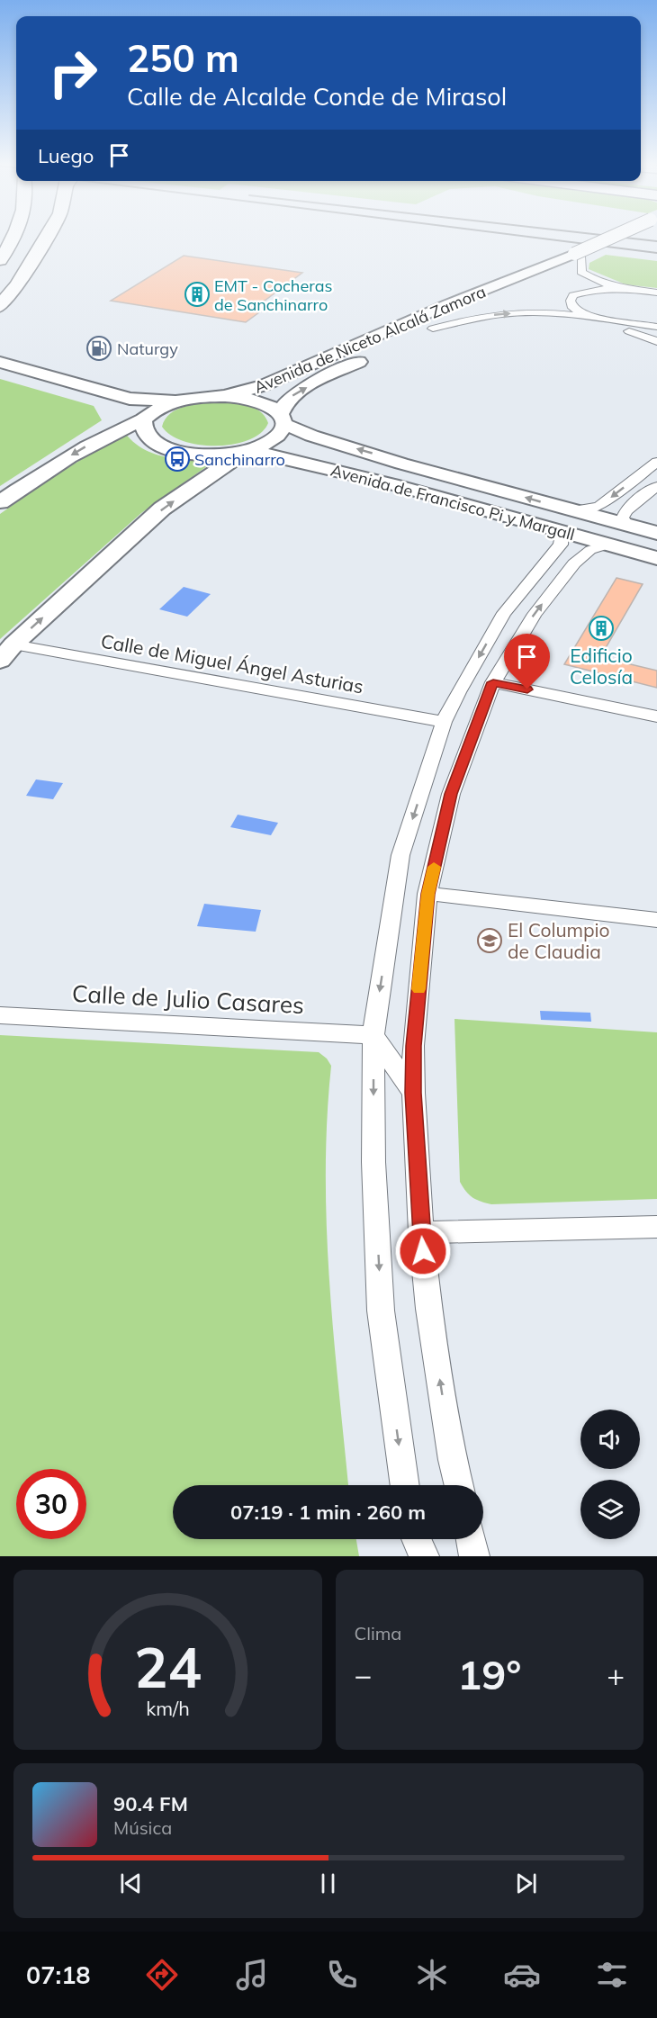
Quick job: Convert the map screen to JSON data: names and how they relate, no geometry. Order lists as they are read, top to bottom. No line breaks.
{"streets":{"street":["Avenida de Niceto Alcalá Zamora","Avenida de Francisco Pi y Margall","Calle de Miguel Ángel Asturias","Calle de Julio Casares"]},"crossings":[["Avenida de Niceto Alcalá Zamora","Avenida de Francisco Pi y Margall"]],"places":{"building":["EMT - Cocheras de Sanchinarro","Edificio Celosía"],"fuel station":["Naturgy"],"bus stop":["Sanchinarro"],"school or university":["El Columpio de Claudia"]},"page":{"turn":["250 m","Calle de Alcalde Conde de Mirasol"],"then":"Luego","limit":"30","trip":"07:19 · 1 min · 260 m","tile":"Clima","heat":["−","19°","+"],"song":["90.4 FM","Música"],"tabs":"07:18","gauge":["24","km/h"]}}
